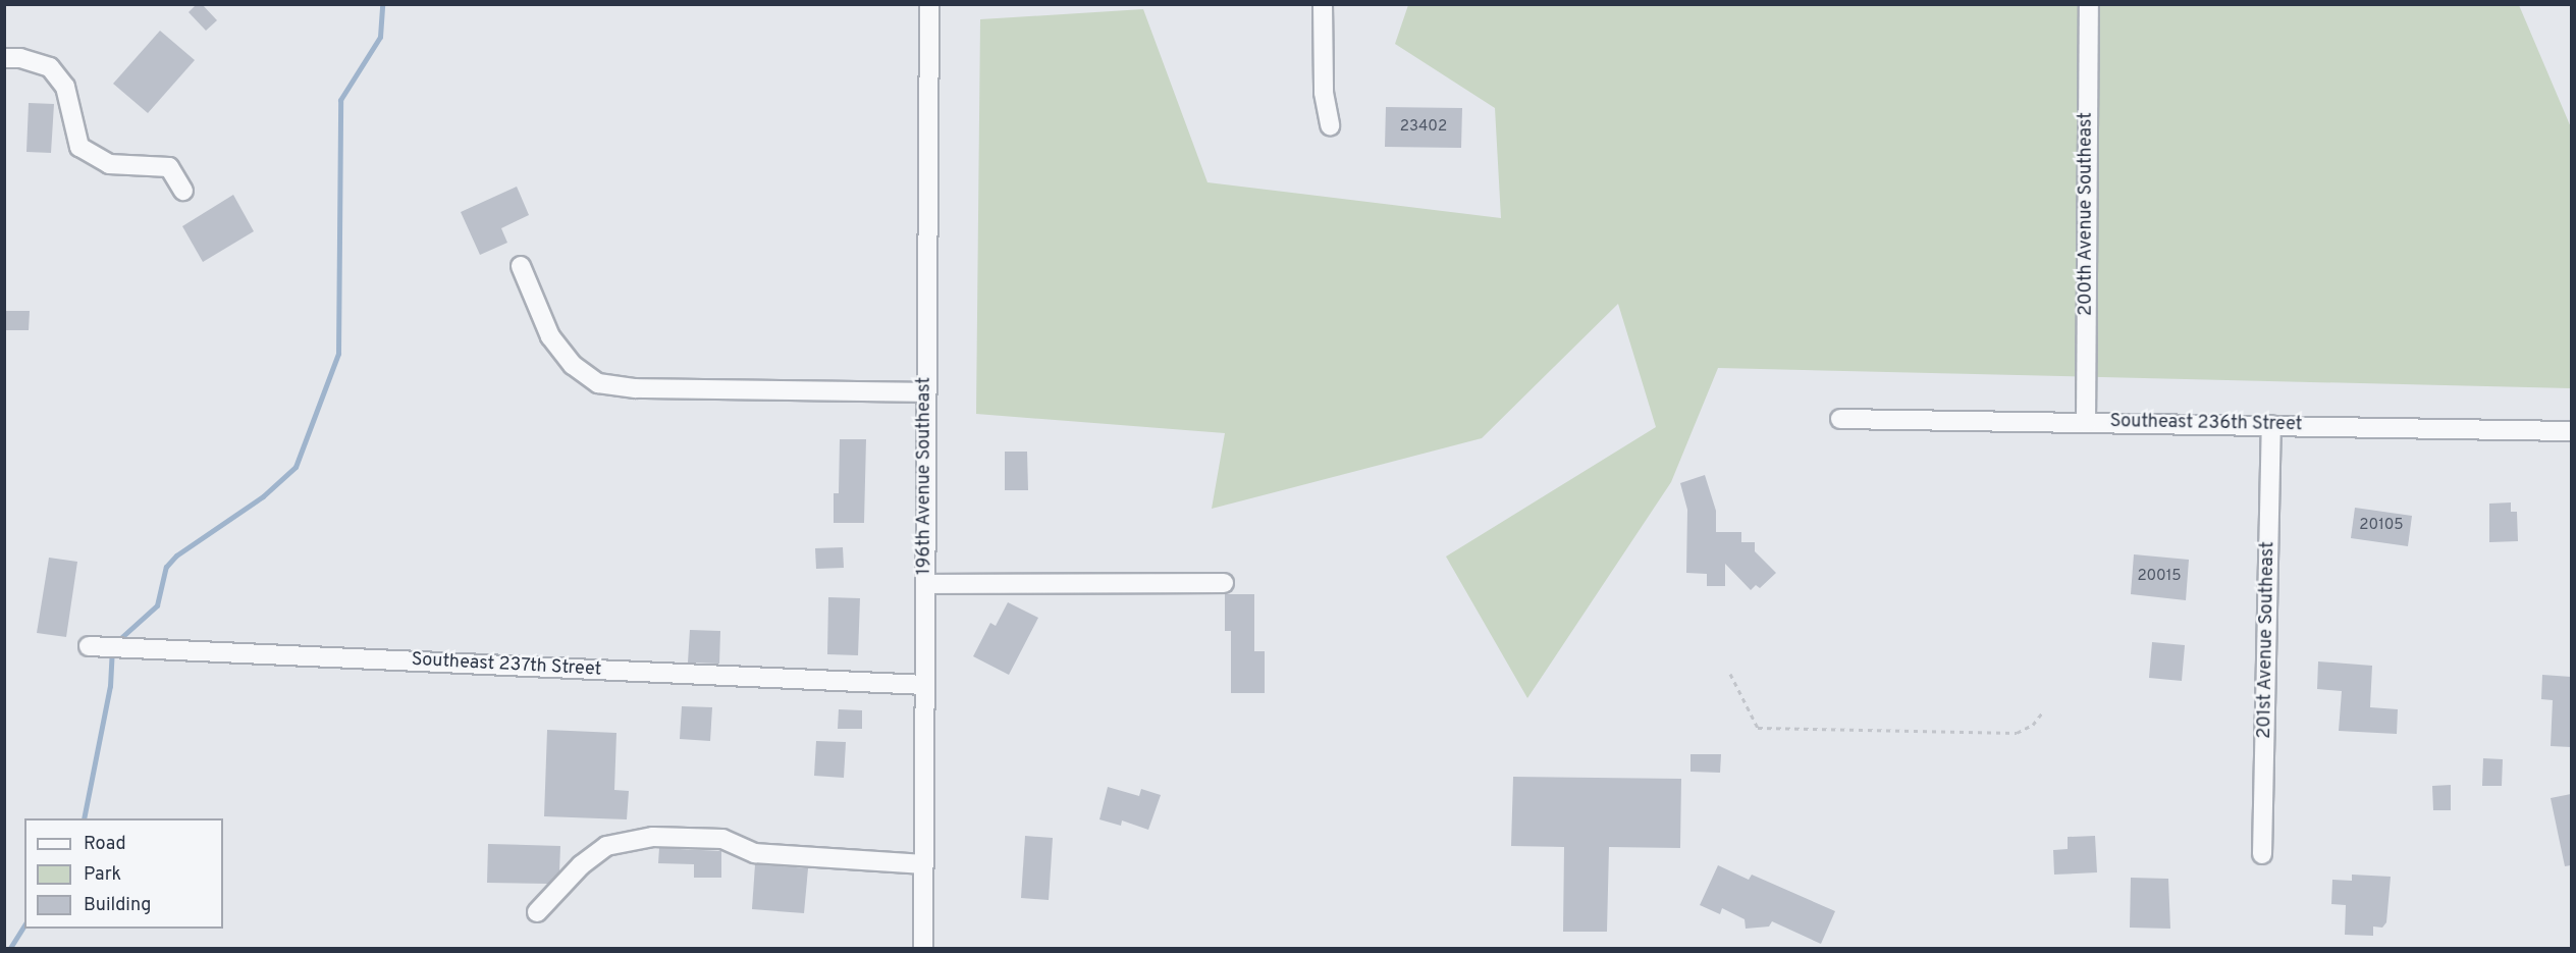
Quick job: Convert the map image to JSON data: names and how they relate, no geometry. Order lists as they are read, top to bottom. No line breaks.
{"streets":{"street":["200th Avenue Southeast","Southeast 236th Street","196th Avenue Southeast","201st Avenue Southeast","Southeast 237th Street"]},"crossings":[["200th Avenue Southeast","Southeast 236th Street"],["Southeast 236th Street","201st Avenue Southeast"],["196th Avenue Southeast","Southeast 237th Street"]],"house_numbers":["23402","20105","20015"],"legend":["Road","Park","Building"]}
